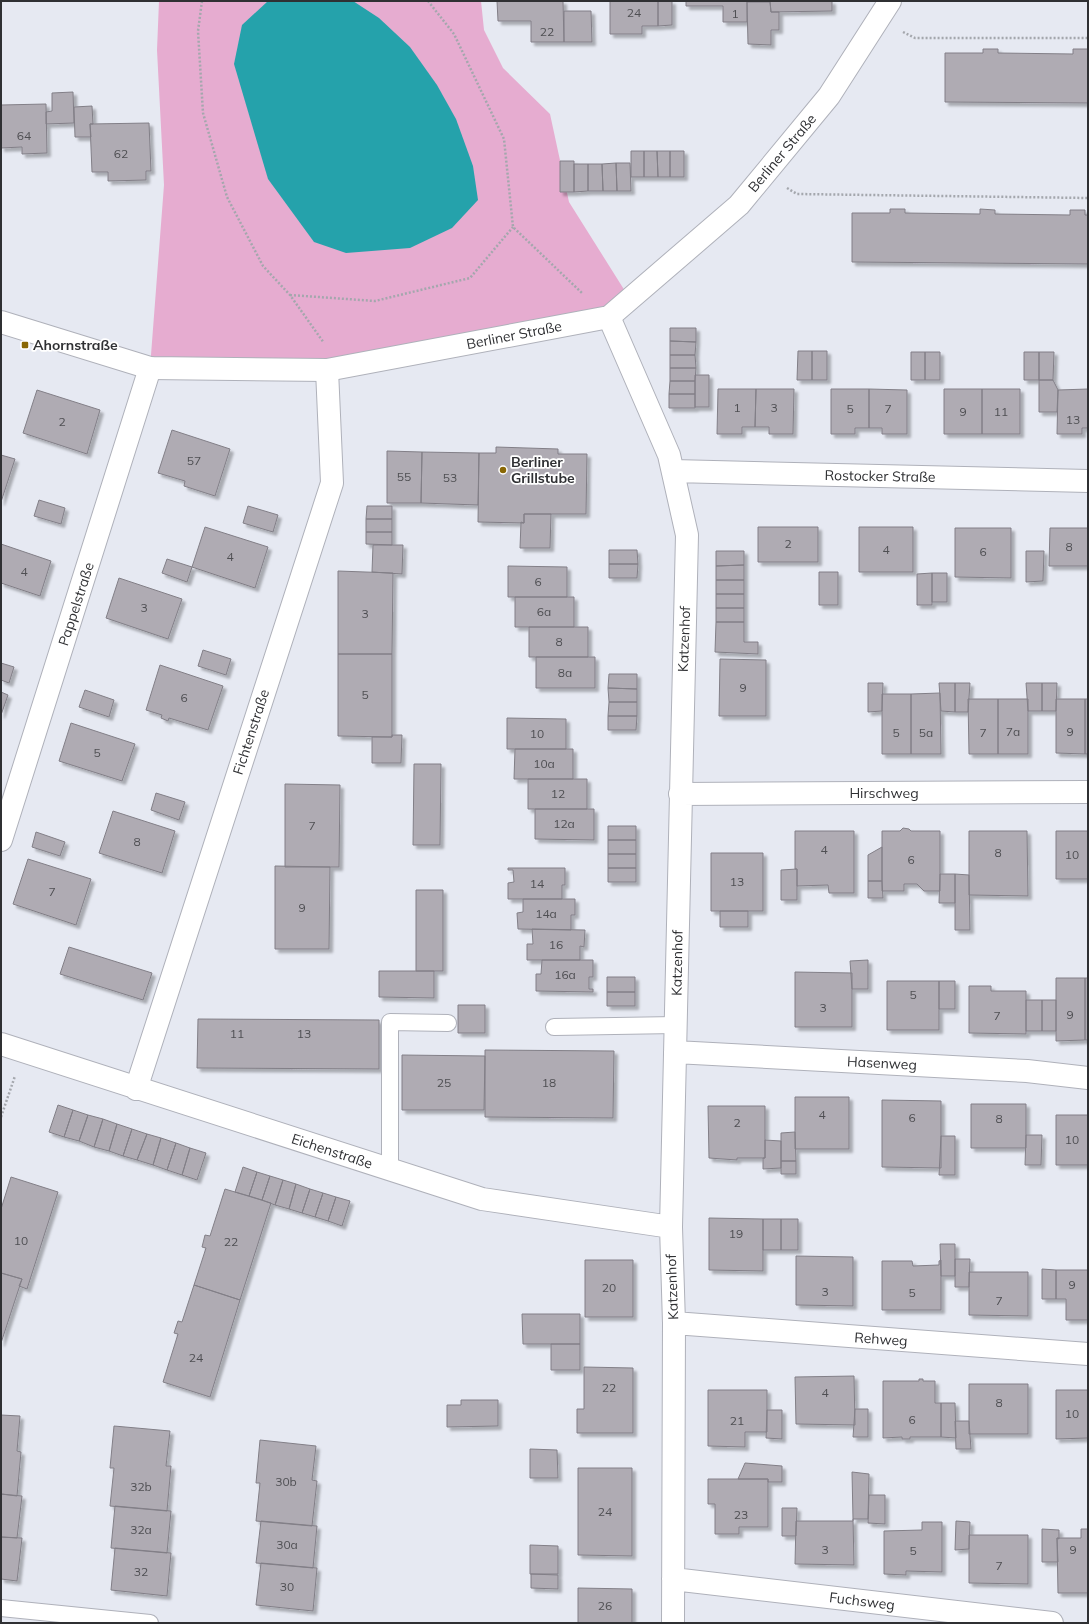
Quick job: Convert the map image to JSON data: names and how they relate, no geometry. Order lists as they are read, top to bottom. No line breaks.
{"streets":{"street":["Berliner Straße","Rostocker Straße","Pappelstraße","Katzenhof","Fichtenstraße","Hirschweg","Hasenweg","Eichenstraße","Rehweg","Fuchsweg"]},"crossings":[["Berliner Straße","Pappelstraße"],["Berliner Straße","Katzenhof"],["Berliner Straße","Fichtenstraße"],["Rostocker Straße","Katzenhof"],["Katzenhof","Hirschweg"],["Katzenhof","Hasenweg"],["Katzenhof","Eichenstraße"],["Katzenhof","Rehweg"],["Katzenhof","Fuchsweg"],["Fichtenstraße","Eichenstraße"]],"places":{"transit":["Ahornstraße"],"other":["Berliner Grillstube"]},"house_numbers":["24","1","22","64","62","1","3","5","7","9","11","13","2","57","55","53","2","8","4","6","4","4","6","3","6a","3","8","8a","9","5","6","7a","9","5","5a","7","10","5","10a","12","12a","7","8","4","8","10","6","13","14","7","9","14a","16","16a","5","3","9","7","11","13","25","18","4","6","8","2","10","19","10","22","9","20","3","5","7","24","22","4","8","10","6","21","30b","32b","24","23","32a","30a","3","9","5","7","32","30","26"]}
